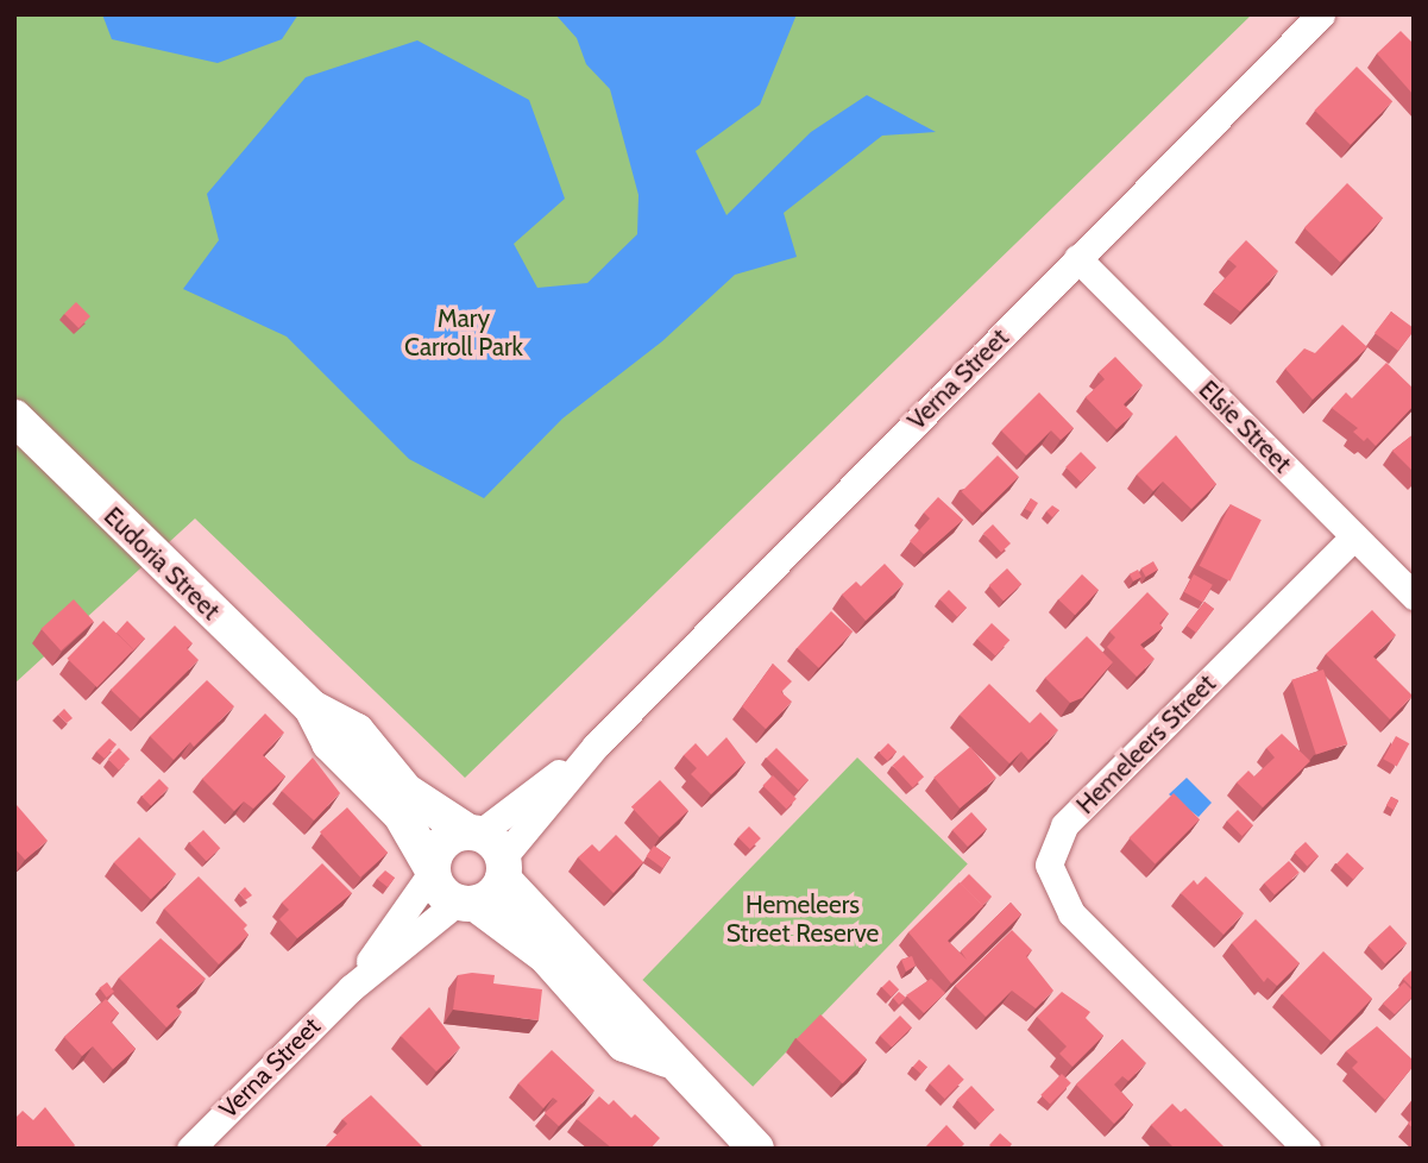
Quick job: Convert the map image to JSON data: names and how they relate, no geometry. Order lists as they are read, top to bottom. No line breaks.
{"streets":{"street":["Verna Street","Elsie Street","Eudoria Street","Hemeleers Street"]},"crossings":[["Verna Street","Elsie Street"],["Verna Street","Eudoria Street"],["Elsie Street","Hemeleers Street"]],"parks":["Mary Carroll Park","Hemeleers Street Reserve"]}
